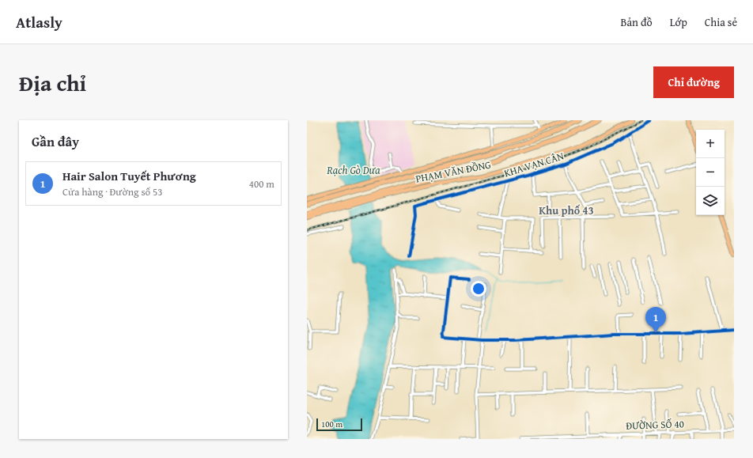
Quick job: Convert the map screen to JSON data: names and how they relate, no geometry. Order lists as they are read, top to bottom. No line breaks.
{"streets":{"highway":["PHẠM VĂN ĐỒNG"],"street":["KHA VẠN CÂN","ĐƯỜNG SỐ 40"]},"districts":["Khu phố 43"],"water":["Rạch Gò Dưa"],"scale_bar":"100 m","page":{"header":"Atlasly","nav":["Bản đồ","Lớp","Chia sẻ"],"title":"Địa chỉ","buttons":"Chỉ đường","heading":"Gần đây","map_buttons":["+","−"],"list":[{"mark":"1","name":"Hair Salon Tuyết Phương","note":"Cửa hàng · Đường số 53","value":"400 m"}],"pins":"1","scale":"100 m"}}
